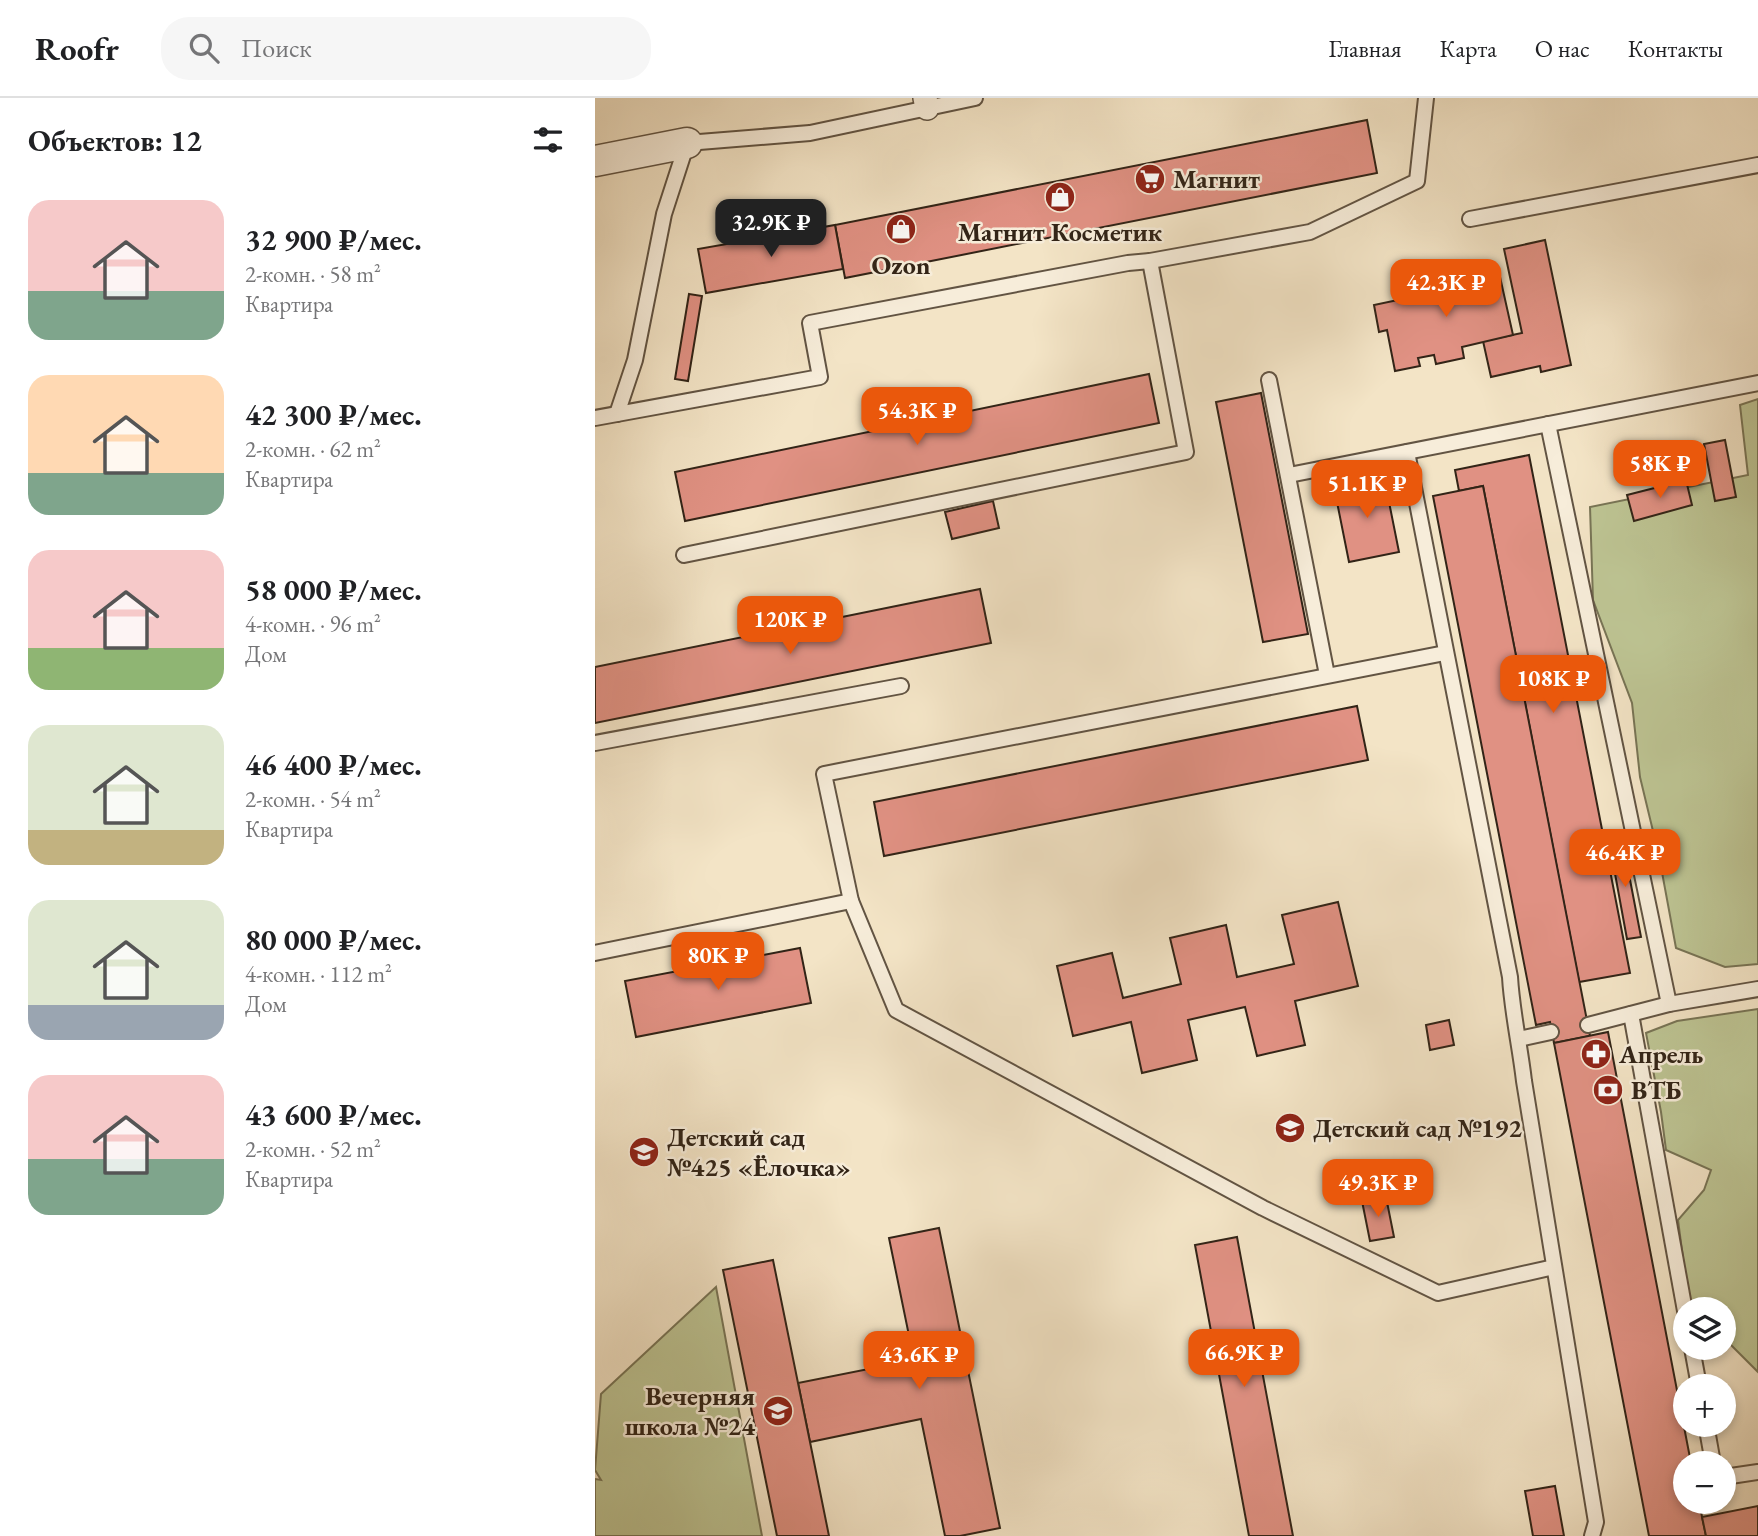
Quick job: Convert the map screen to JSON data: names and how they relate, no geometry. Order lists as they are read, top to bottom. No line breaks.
{"places":{"supermarket":["Магнит"],"shop":["Магнит Косметик","Ozon"],"pharmacy":["Апрель"],"bank":["ВТБ"],"school or university":["Детский сад №192","Детский сад №425 «Ёлочка»","Вечерняя школа №24"]},"page":{"header":"Roofr","search":"Поиск","nav":["Главная","Карта","О нас","Контакты"],"heading":"Объектов: 12","list":[{"name":"32 900 ₽/мес.","note":"2-комн. · 58 m² · Квартира"},{"name":"42 300 ₽/мес.","note":"2-комн. · 62 m² · Квартира"},{"name":"58 000 ₽/мес.","note":"4-комн. · 96 m² · Дом"},{"name":"46 400 ₽/мес.","note":"2-комн. · 54 m² · Квартира"},{"name":"80 000 ₽/мес.","note":"4-комн. · 112 m² · Дом"},{"name":"43 600 ₽/мес.","note":"2-комн. · 52 m² · Квартира"}],"price":["32.9K ₽","42.3K ₽","54.3K ₽","58K ₽","51.1K ₽","120K ₽","108K ₽","46.4K ₽","80K ₽","49.3K ₽","66.9K ₽","43.6K ₽"],"map_buttons":["+","−"]}}
